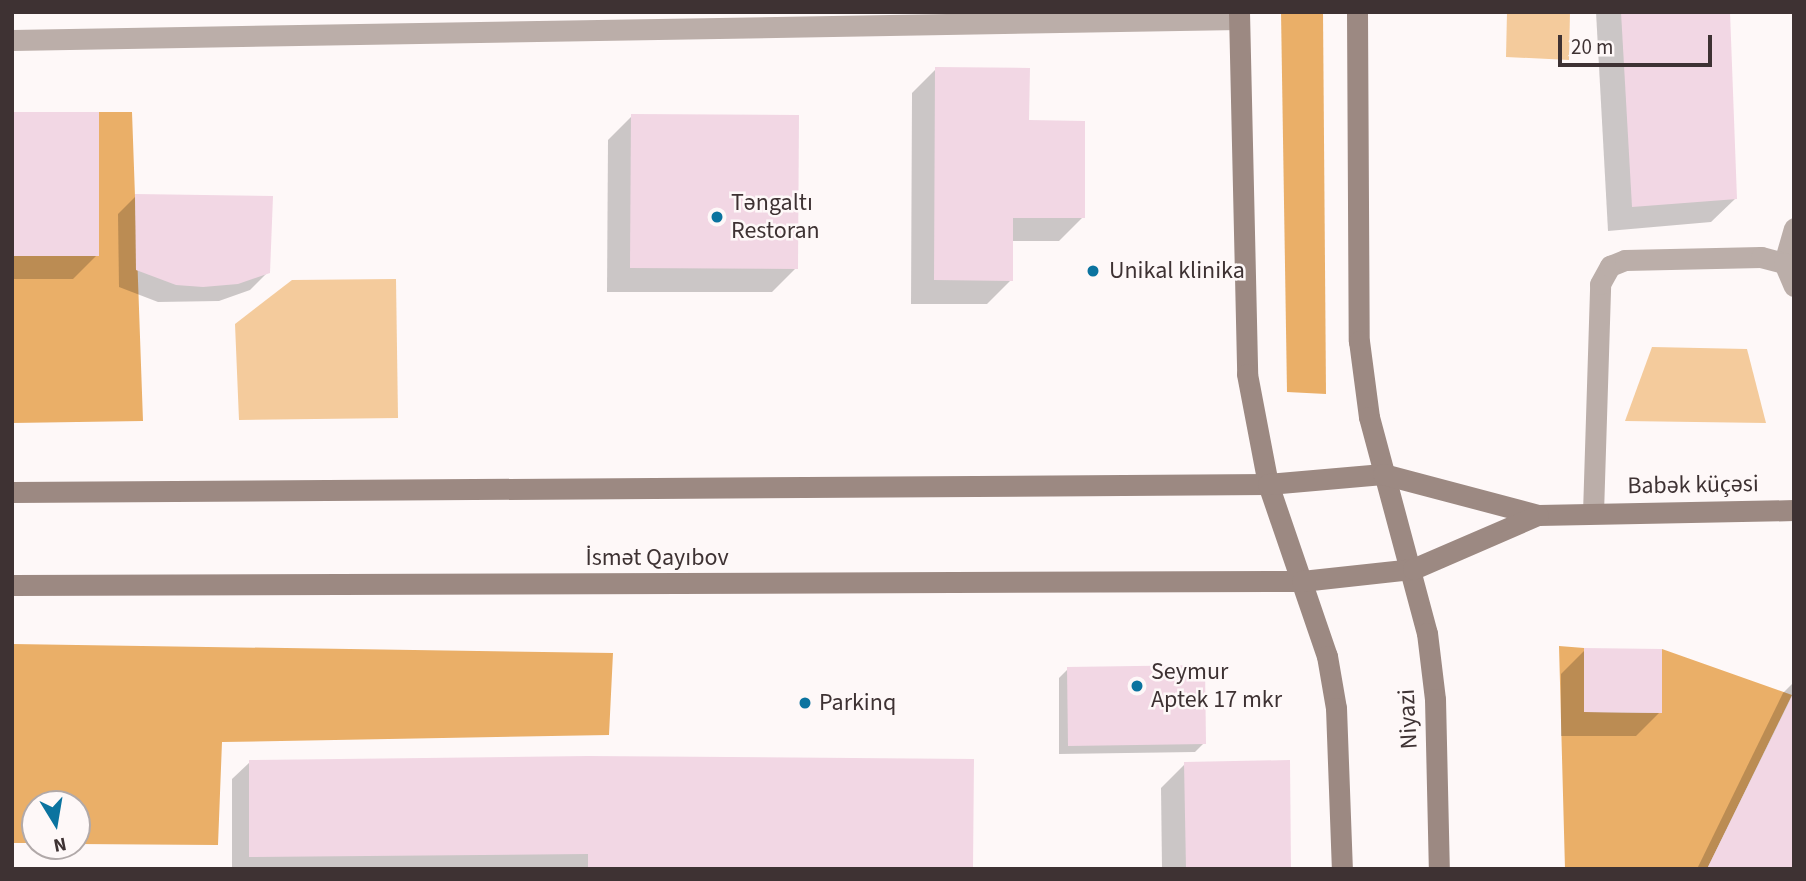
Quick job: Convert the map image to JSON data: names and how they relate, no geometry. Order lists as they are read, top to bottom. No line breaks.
{"streets":{"street":["Babək küçəsi","İsmət Qayıbov","Niyazi"]},"crossings":[["Babək küçəsi","İsmət Qayıbov"],["İsmət Qayıbov","Niyazi"]],"places":["Tәngaltı Restoran","Unikal klinika","Seymur Aptek 17 mkr","Parkinq"],"scale_bar":"20 m","north":"bottom"}
